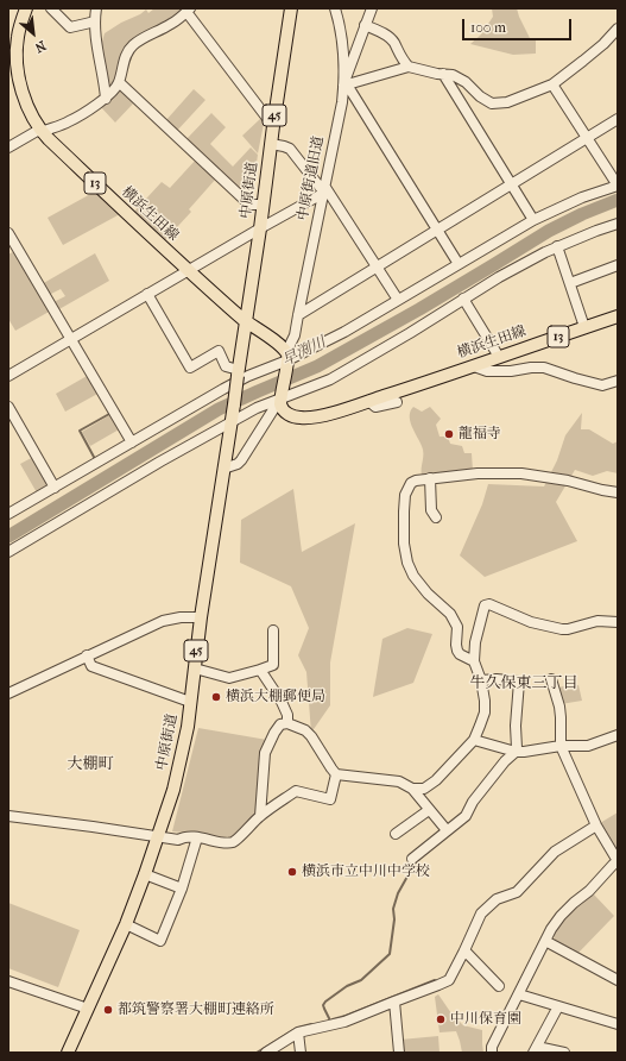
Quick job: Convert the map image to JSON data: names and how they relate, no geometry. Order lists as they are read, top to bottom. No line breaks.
{"streets":{"main road":["45","13","中原街道","横浜生田線"],"street":["中原街道旧道"]},"crossings":[["45","中原街道"],["中原街道旧道","横浜生田線"],["中原街道","横浜生田線"]],"districts":["牛久保東三丁目","大棚町"],"water":["早渕川"],"places":["龍福寺","横浜大棚郵便局","横浜市立中川中学校","都筑警察署大棚町連絡所","中川保育園"],"scale_bar":"100 m","north":"bottom right"}
